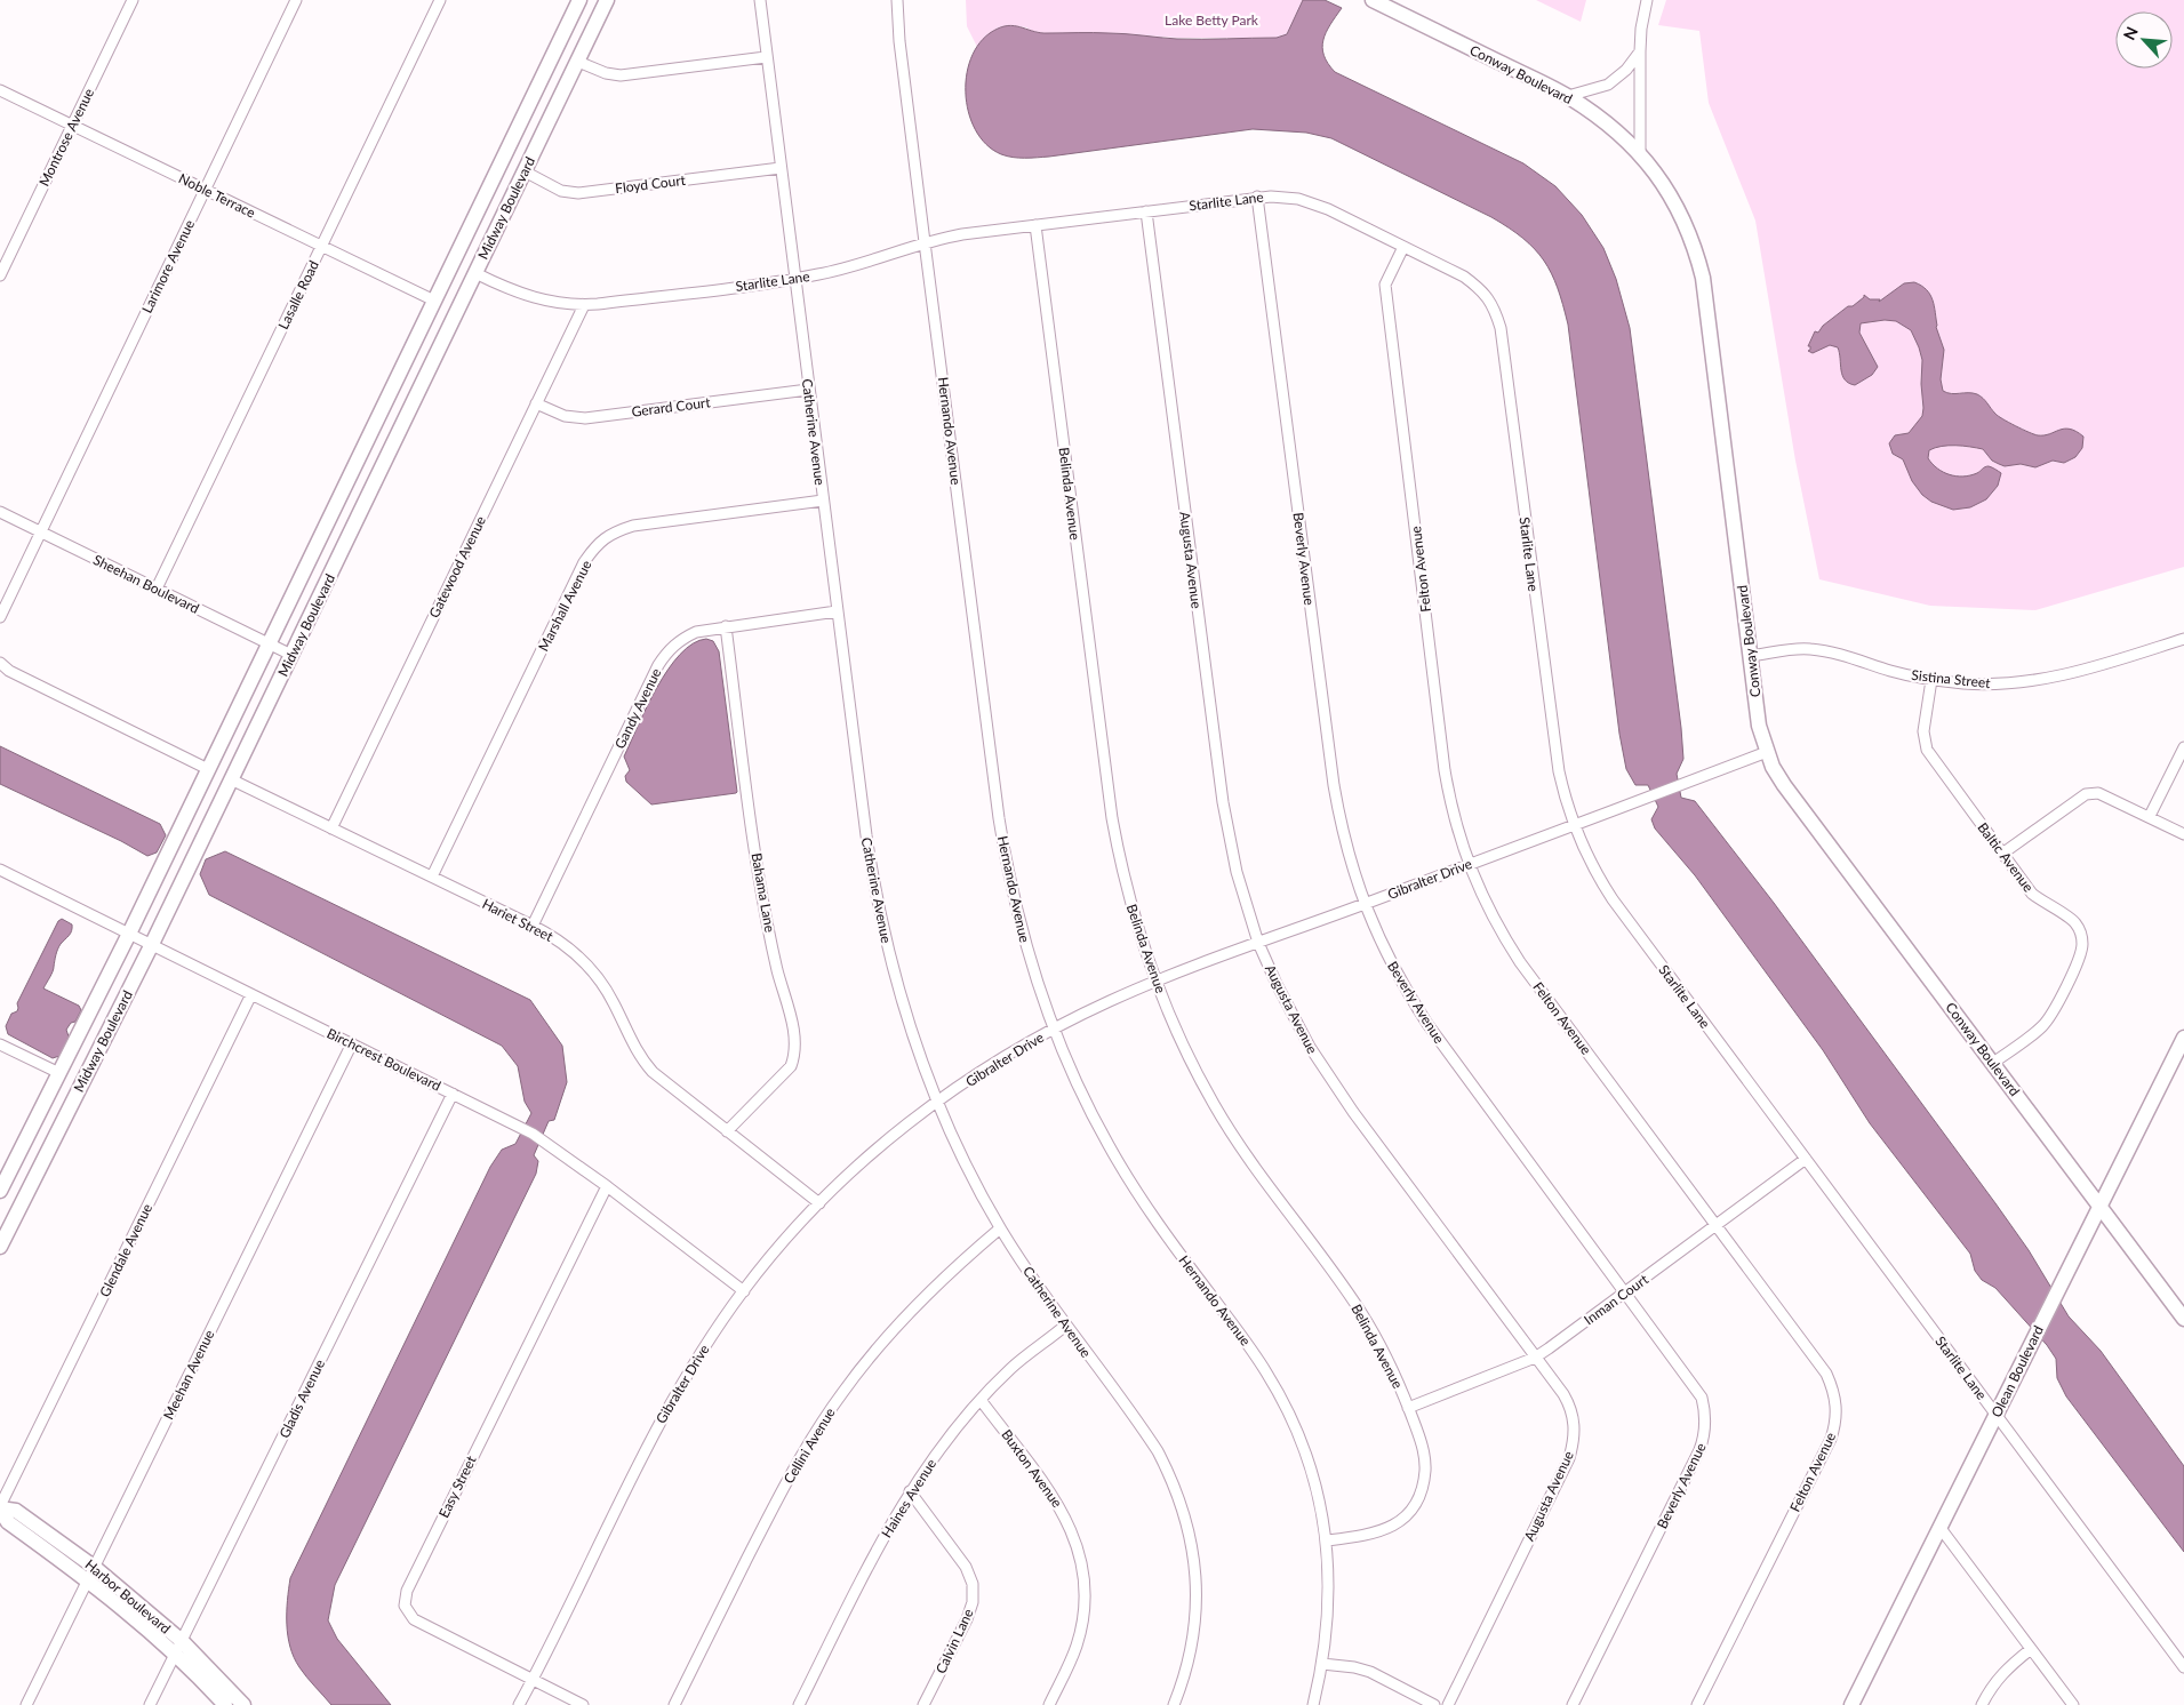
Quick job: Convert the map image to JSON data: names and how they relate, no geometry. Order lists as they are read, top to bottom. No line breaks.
{"streets":{"street":["Conway Boulevard","Montrose Avenue","Floyd Court","Noble Terrace","Starlite Lane","Midway Boulevard","Larimore Avenue","Lasalle Road","Gerard Court","Hernando Avenue","Catherine Avenue","Belinda Avenue","Beverly Avenue","Augusta Avenue","Gatewood Avenue","Felton Avenue","Sheehan Boulevard","Marshall Avenue","Sistina Street","Gandy Avenue","Baltic Avenue","Gibralter Drive","Bahama Lane","Hariet Street","Birchcrest Boulevard","Glendale Avenue","Inman Court","Olean Boulevard","Meehan Avenue","Gladis Avenue","Cellini Avenue","Buxton Avenue","Easy Street","Haines Avenue","Harbor Boulevard","Calvin Lane"]},"crossings":[["Conway Boulevard","Sistina Street"],["Conway Boulevard","Baltic Avenue"],["Conway Boulevard","Gibralter Drive"],["Conway Boulevard","Olean Boulevard"],["Montrose Avenue","Noble Terrace"],["Floyd Court","Midway Boulevard"],["Floyd Court","Catherine Avenue"],["Noble Terrace","Midway Boulevard"],["Noble Terrace","Larimore Avenue"],["Noble Terrace","Lasalle Road"],["Starlite Lane","Midway Boulevard"],["Starlite Lane","Hernando Avenue"],["Starlite Lane","Catherine Avenue"],["Starlite Lane","Belinda Avenue"],["Starlite Lane","Beverly Avenue"],["Starlite Lane","Augusta Avenue"],["Starlite Lane","Gatewood Avenue"],["Starlite Lane","Felton Avenue"],["Starlite Lane","Gibralter Drive"],["Starlite Lane","Inman Court"],["Starlite Lane","Olean Boulevard"],["Midway Boulevard","Sheehan Boulevard"],["Midway Boulevard","Hariet Street"],["Midway Boulevard","Birchcrest Boulevard"],["Larimore Avenue","Sheehan Boulevard"],["Lasalle Road","Sheehan Boulevard"],["Gerard Court","Catherine Avenue"],["Gerard Court","Gatewood Avenue"],["Hernando Avenue","Belinda Avenue"],["Hernando Avenue","Gibralter Drive"],["Catherine Avenue","Marshall Avenue"],["Catherine Avenue","Gandy Avenue"],["Catherine Avenue","Gibralter Drive"],["Catherine Avenue","Cellini Avenue"],["Catherine Avenue","Haines Avenue"],["Belinda Avenue","Gibralter Drive"],["Belinda Avenue","Inman Court"],["Beverly Avenue","Gibralter Drive"],["Beverly Avenue","Inman Court"],["Augusta Avenue","Gibralter Drive"],["Augusta Avenue","Inman Court"],["Gatewood Avenue","Hariet Street"],["Felton Avenue","Gibralter Drive"],["Felton Avenue","Inman Court"],["Marshall Avenue","Hariet Street"],["Sistina Street","Baltic Avenue"],["Gandy Avenue","Bahama Lane"],["Gandy Avenue","Hariet Street"],["Gibralter Drive","Hariet Street"],["Gibralter Drive","Birchcrest Boulevard"],["Gibralter Drive","Easy Street"],["Bahama Lane","Hariet Street"],["Birchcrest Boulevard","Glendale Avenue"],["Birchcrest Boulevard","Meehan Avenue"],["Birchcrest Boulevard","Gladis Avenue"],["Birchcrest Boulevard","Easy Street"],["Glendale Avenue","Harbor Boulevard"],["Meehan Avenue","Harbor Boulevard"],["Gladis Avenue","Harbor Boulevard"],["Buxton Avenue","Haines Avenue"],["Haines Avenue","Calvin Lane"]],"parks":["Lake Betty Park"],"north":"top left"}
